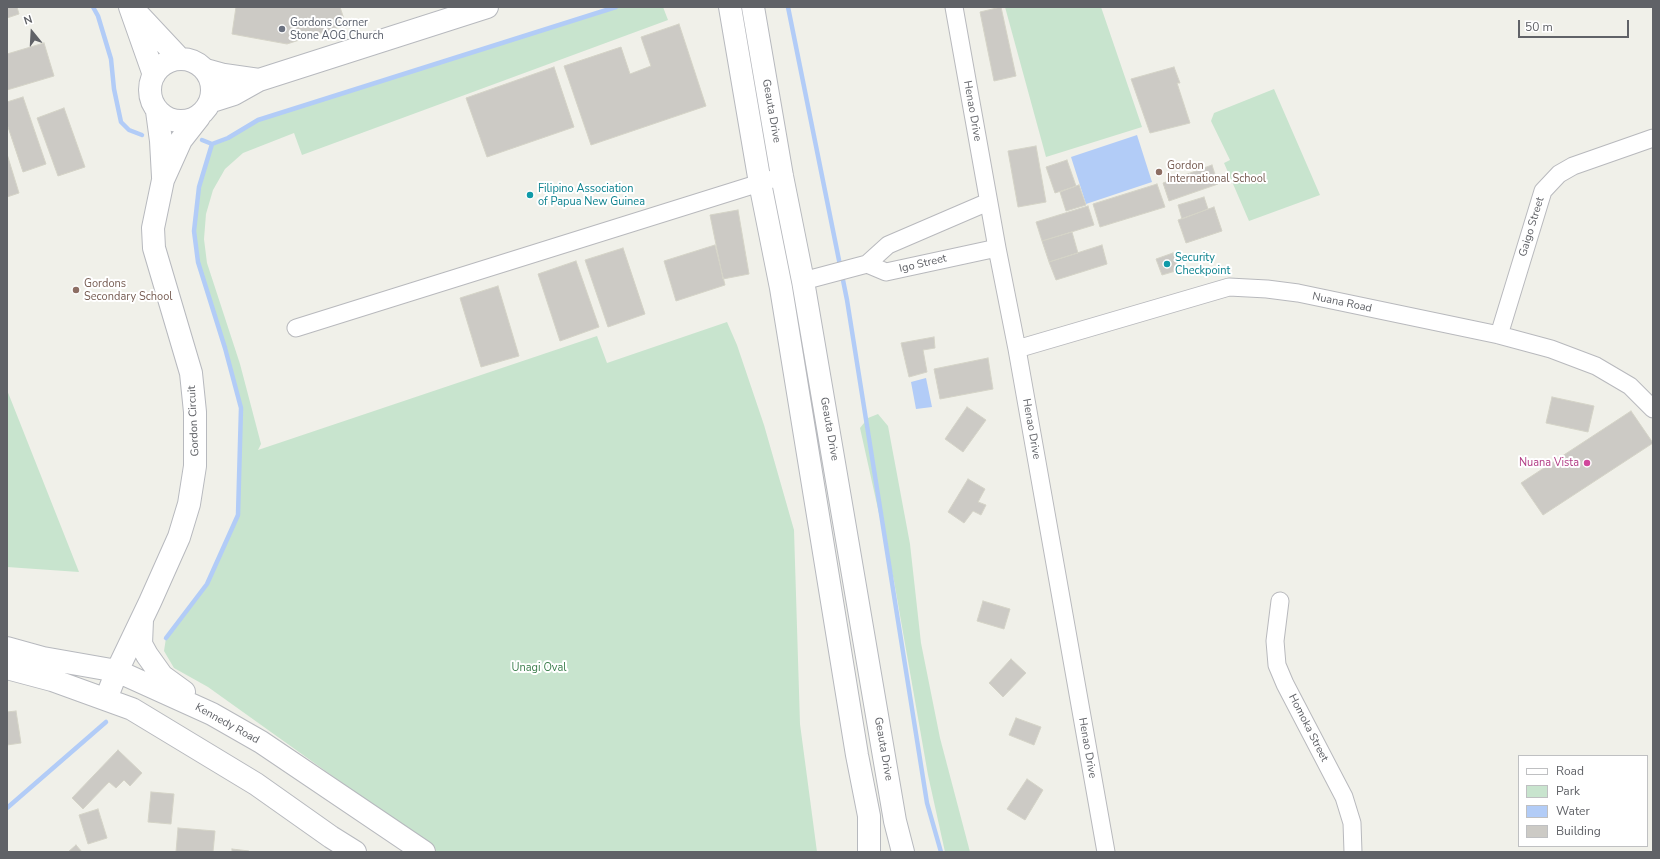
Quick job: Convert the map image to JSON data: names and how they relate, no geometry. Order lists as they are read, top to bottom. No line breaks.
{"streets":{"main road":["Geauta Drive","Gordon Circuit","Kennedy Road"],"street":["Henao Drive","Gaigo Street","Igo Street","Nuana Road","Homoka Street"]},"crossings":[["Henao Drive","Igo Street"],["Henao Drive","Nuana Road"],["Gaigo Street","Nuana Road"],["Gordon Circuit","Kennedy Road"]],"parks":["Unagi Oval"],"places":["Gordons Corner Stone AOG Church","Gordon International School","Filipino Association of Papua New Guinea","Security Checkpoint","Gordons Secondary School","Nuana Vista"],"legend":["Road","Park","Water","Building"],"scale_bar":"50 m","north":"top"}
